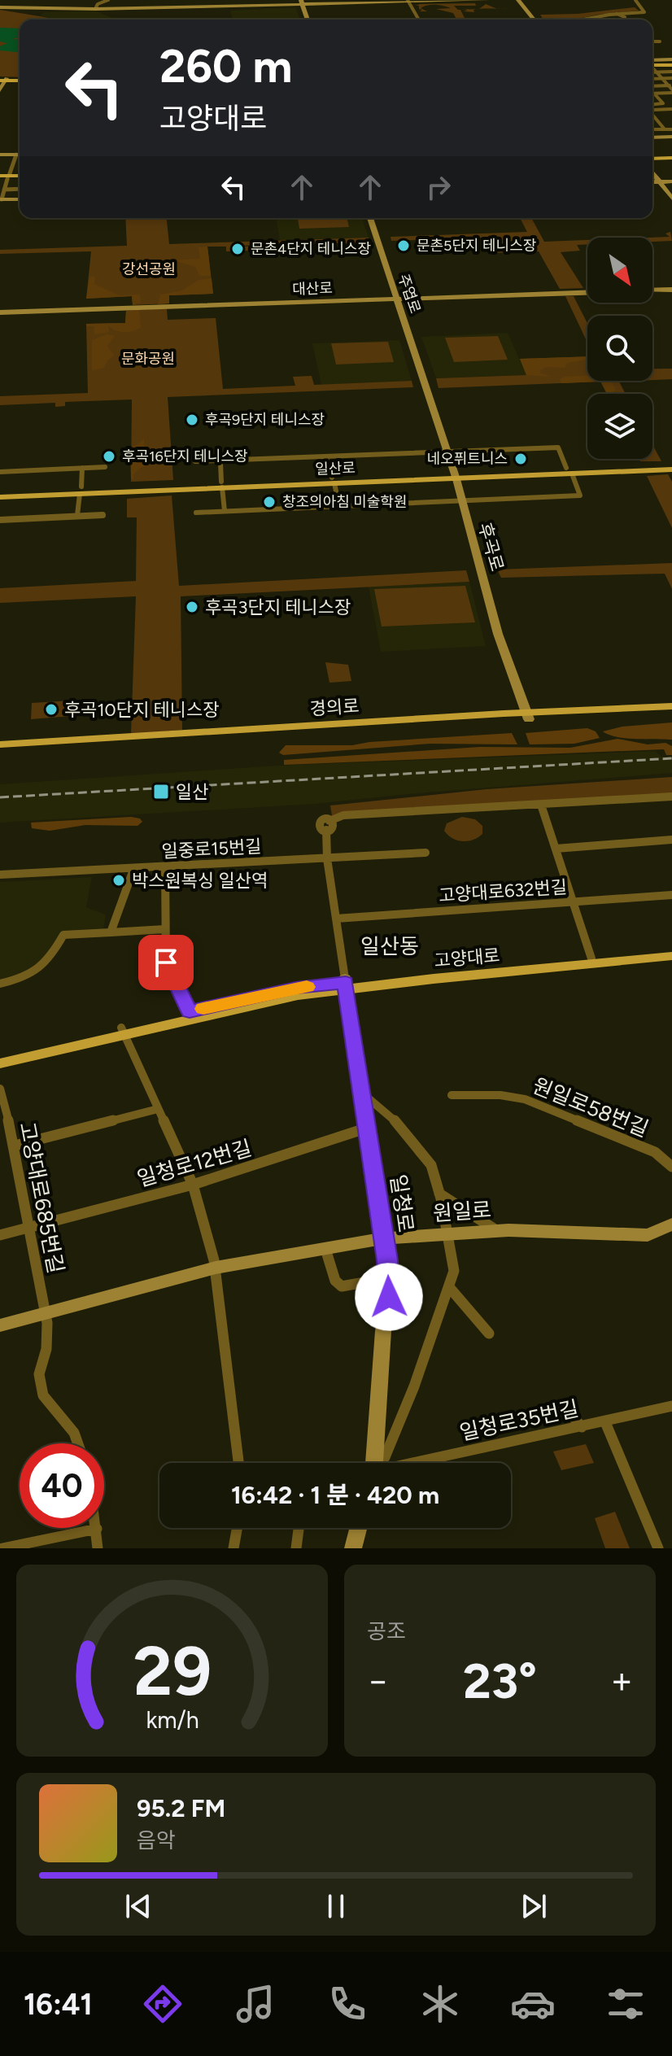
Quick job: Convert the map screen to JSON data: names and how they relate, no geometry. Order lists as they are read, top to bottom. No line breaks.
{"streets":{"main road":["일산로","경의로","고양대로"],"street":["대산로","주엽로","후곡로","일중로15번길","고양대로632번길","원일로58번길","일청로12번길","고양대로685번길","일청로","원일로","일청로35번길"]},"crossings":[["대산로","주엽로"],["주엽로","후곡로"],["일산로","후곡로"],["후곡로","경의로"],["고양대로","일청로"],["일청로12번길","고양대로685번길"],["일청로12번길","일청로"],["고양대로685번길","원일로"],["일청로","원일로"]],"districts":["일산동"],"parks":["강선공원","문화공원"],"places":{"other":["문촌5단지 테니스장","문촌4단지 테니스장","후곡9단지 테니스장","후곡16단지 테니스장","네오퓌트니스","창조의아침 미술학원","후곡3단지 테니스장","후곡10단지 테니스장","박스원복싱 일산역"],"transit":["일산"]},"north":"bottom right","page":{"turn":["260 m","고양대로"],"limit":"40","trip":"16:42 · 1 분 · 420 m","tile":"공조","heat":["−","23°","+"],"song":["95.2 FM","음악"],"tabs":"16:41","gauge":["29","km/h"]}}
